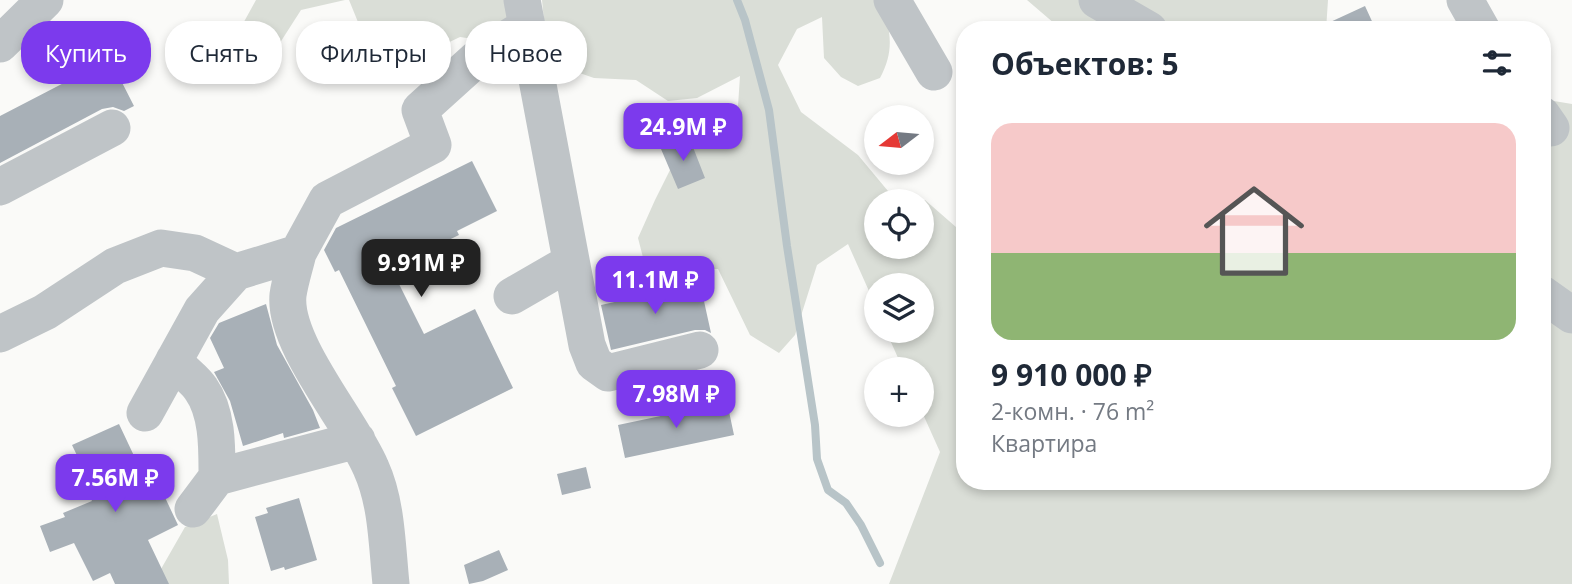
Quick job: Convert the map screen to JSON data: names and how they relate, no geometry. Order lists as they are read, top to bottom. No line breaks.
{"north":"left","page":{"chip":["Купить","Снять","Фильтры","Новое"],"heading":"Объектов: 5","price":["24.9M ₽","9.91M ₽","11.1M ₽","7.98M ₽","7.56M ₽"],"map_buttons":"+","list":[{"name":"9 910 000 ₽","note":"2-комн. · 76 m² · Квартира"}]}}
